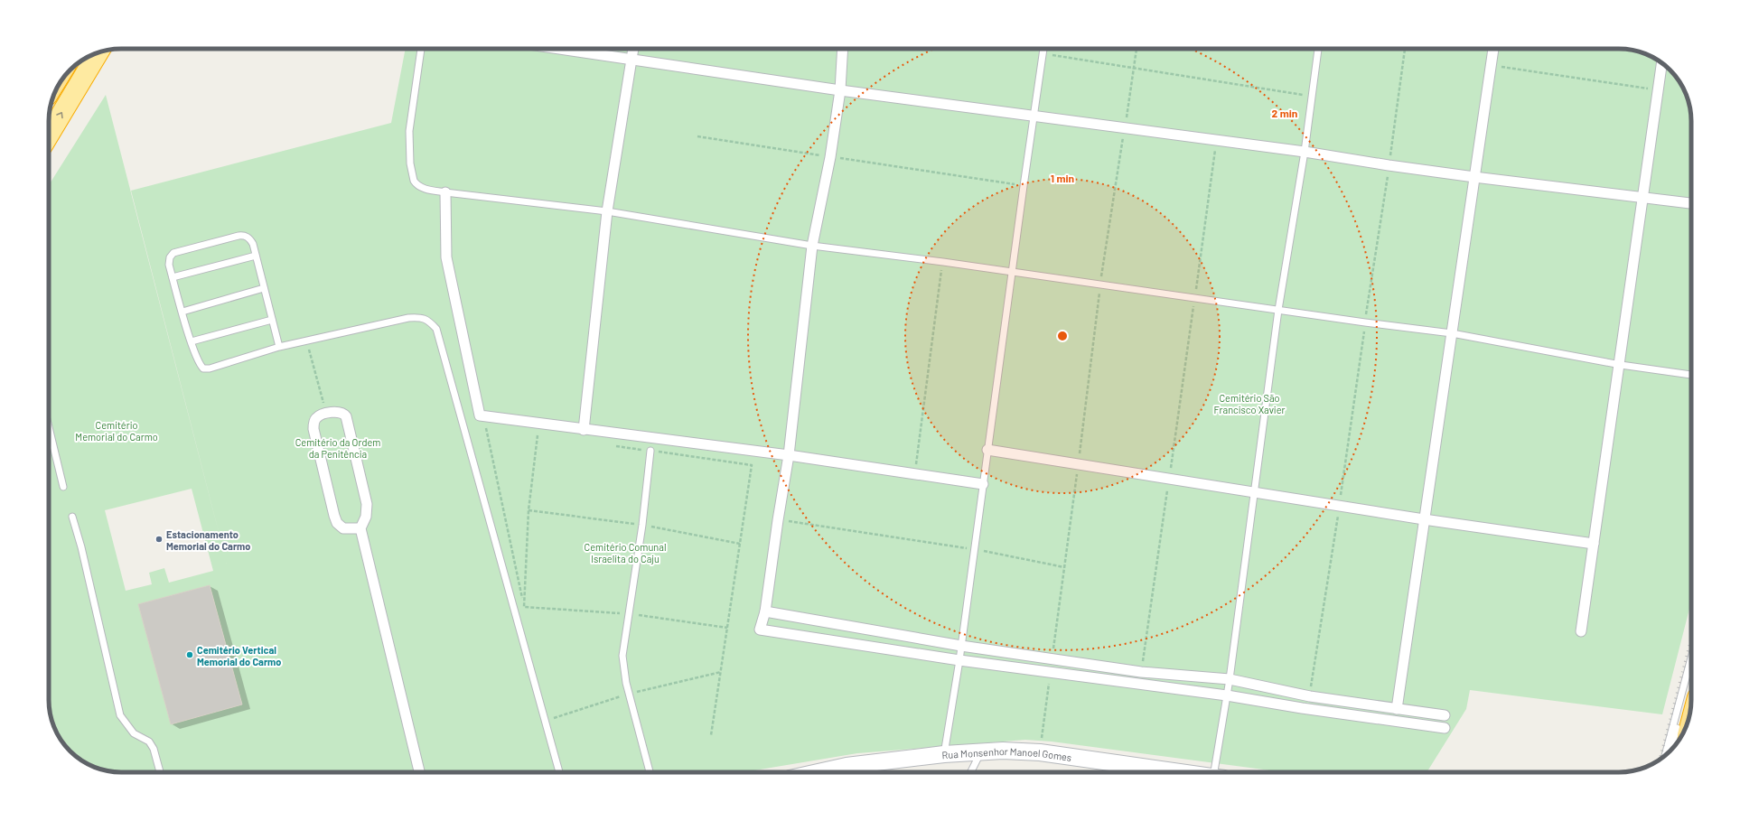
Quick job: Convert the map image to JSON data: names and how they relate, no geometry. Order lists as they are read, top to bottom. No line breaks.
{"streets":{"street":["Rua Monsenhor Manoel Gomes"]},"parks":["Cemitério São Francisco Xavier","Cemitério Memorial do Carmo","Cemitério da Ordem da Penitência","Cemitério Comunal Israelita do Caju"],"places":["Estacionamento Memorial do Carmo","Cemitério Vertical Memorial do Carmo"],"rings":["2 min","1 min"]}
